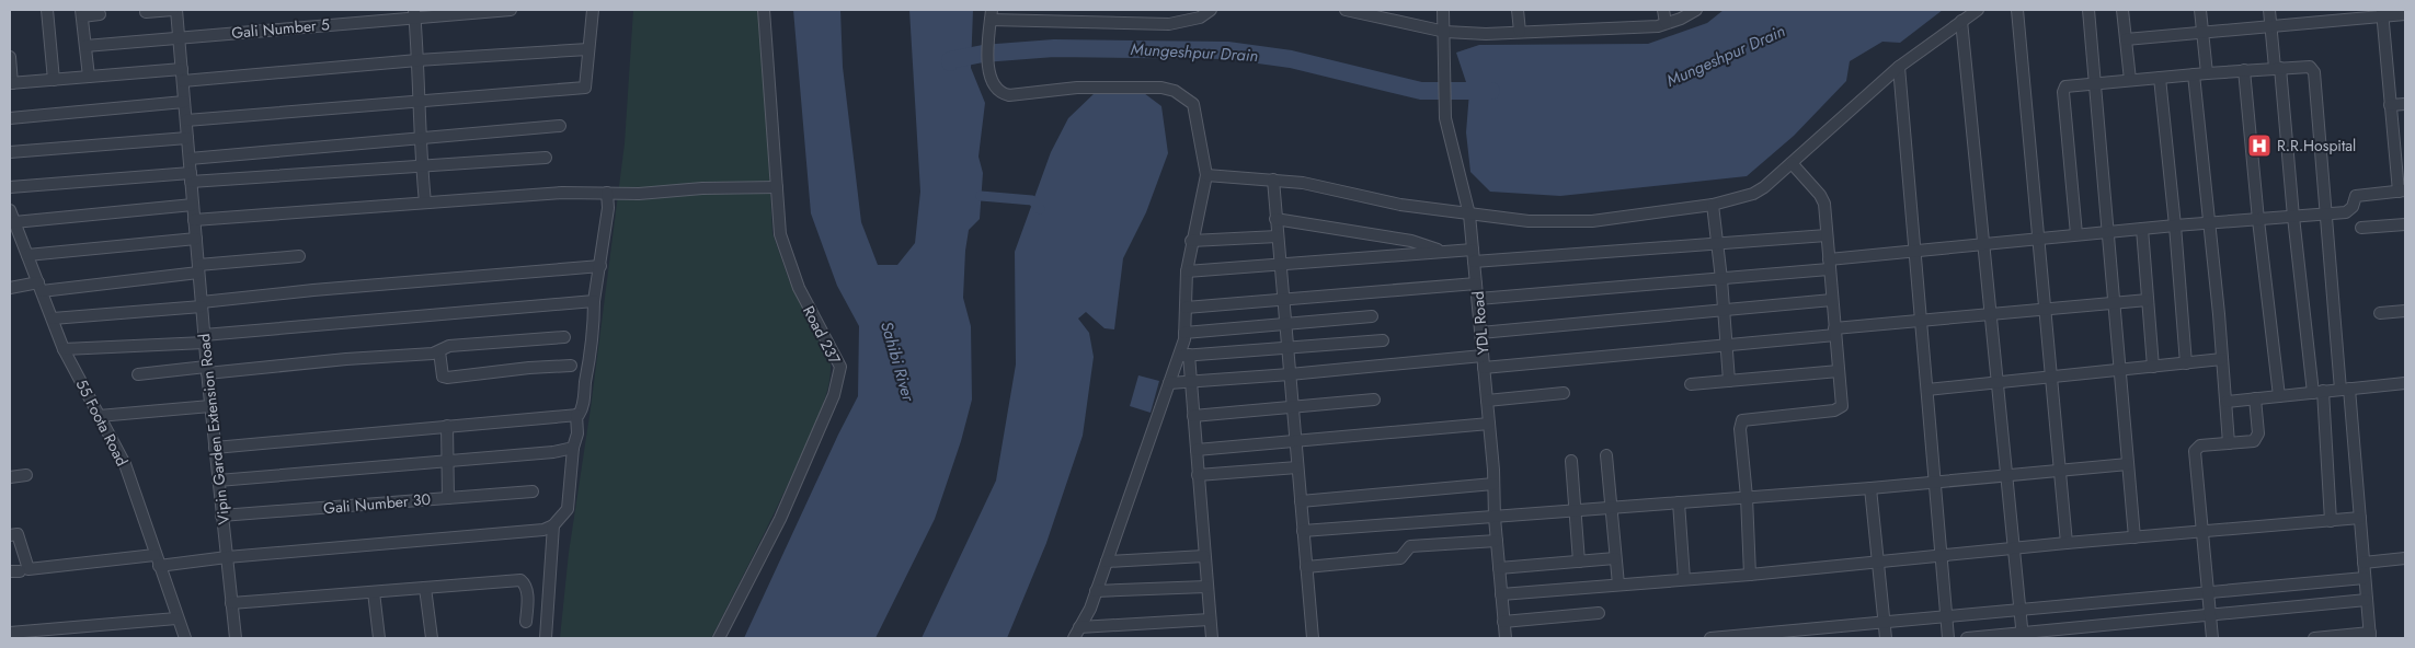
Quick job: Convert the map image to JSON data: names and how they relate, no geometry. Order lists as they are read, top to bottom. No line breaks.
{"streets":{"street":["Gali Number 5","YDL Road","Road 237","55 Foota Road","Vipin Garden Extension Road","Gali Number 30"]},"crossings":[["Gali Number 5","Vipin Garden Extension Road"],["Vipin Garden Extension Road","Gali Number 30"]],"water":["Mungeshpur Drain","Sahibi River"],"places":{"hospital":["R.R.Hospital"]}}
